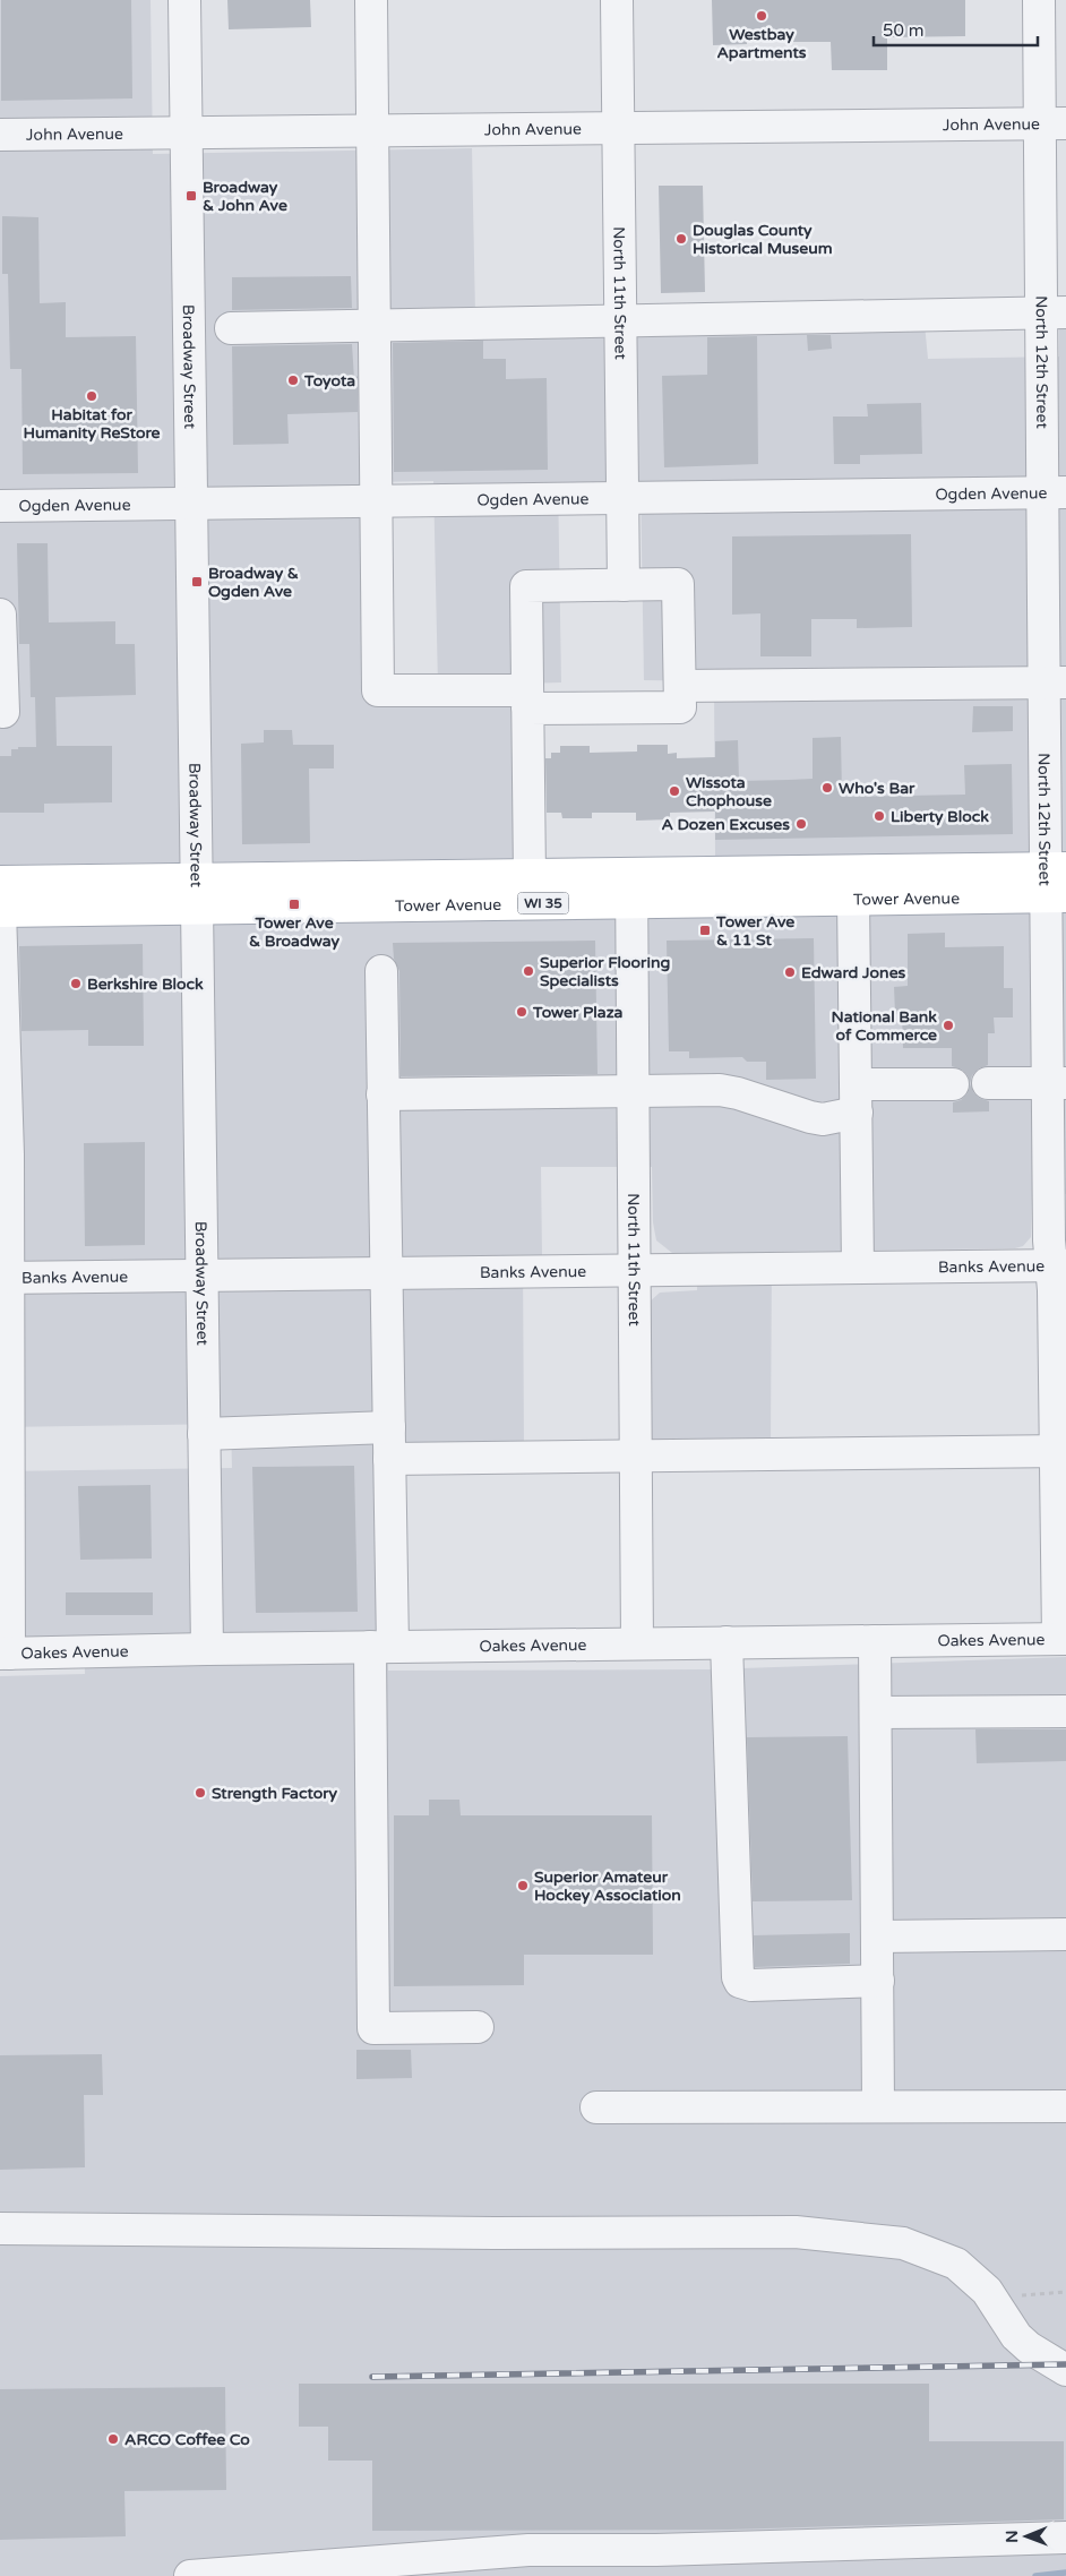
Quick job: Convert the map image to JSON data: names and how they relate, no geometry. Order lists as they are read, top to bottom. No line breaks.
{"streets":{"main road":["Tower Avenue","WI 35"],"street":["John Avenue","North 11th Street","North 12th Street","Broadway Street","Ogden Avenue","Banks Avenue","Oakes Avenue"]},"crossings":[["John Avenue","North 11th Street"],["John Avenue","North 12th Street"],["John Avenue","Broadway Street"],["North 11th Street","Ogden Avenue"],["North 11th Street","Tower Avenue"],["North 11th Street","Banks Avenue"],["North 11th Street","Oakes Avenue"],["North 12th Street","Ogden Avenue"],["North 12th Street","Tower Avenue"],["North 12th Street","Banks Avenue"],["North 12th Street","Oakes Avenue"],["Broadway Street","Ogden Avenue"],["Broadway Street","Tower Avenue"],["Broadway Street","Banks Avenue"],["Broadway Street","Oakes Avenue"]],"places":{"other":["Westbay Apartments","Douglas County Historical Museum","Toyota","Habitat for Humanity ReStore","Who's Bar","Wissota Chophouse","Liberty Block","A Dozen Excuses","Superior Flooring Specialists","Edward Jones","Berkshire Block","Tower Plaza","National Bank of Commerce","Strength Factory","Superior Amateur Hockey Association","ARCO Coffee Co"],"transit":["Broadway & John Ave","Broadway & Ogden Ave","Tower Ave & Broadway","Tower Ave & 11 St"]},"scale_bar":"50 m","north":"left"}
